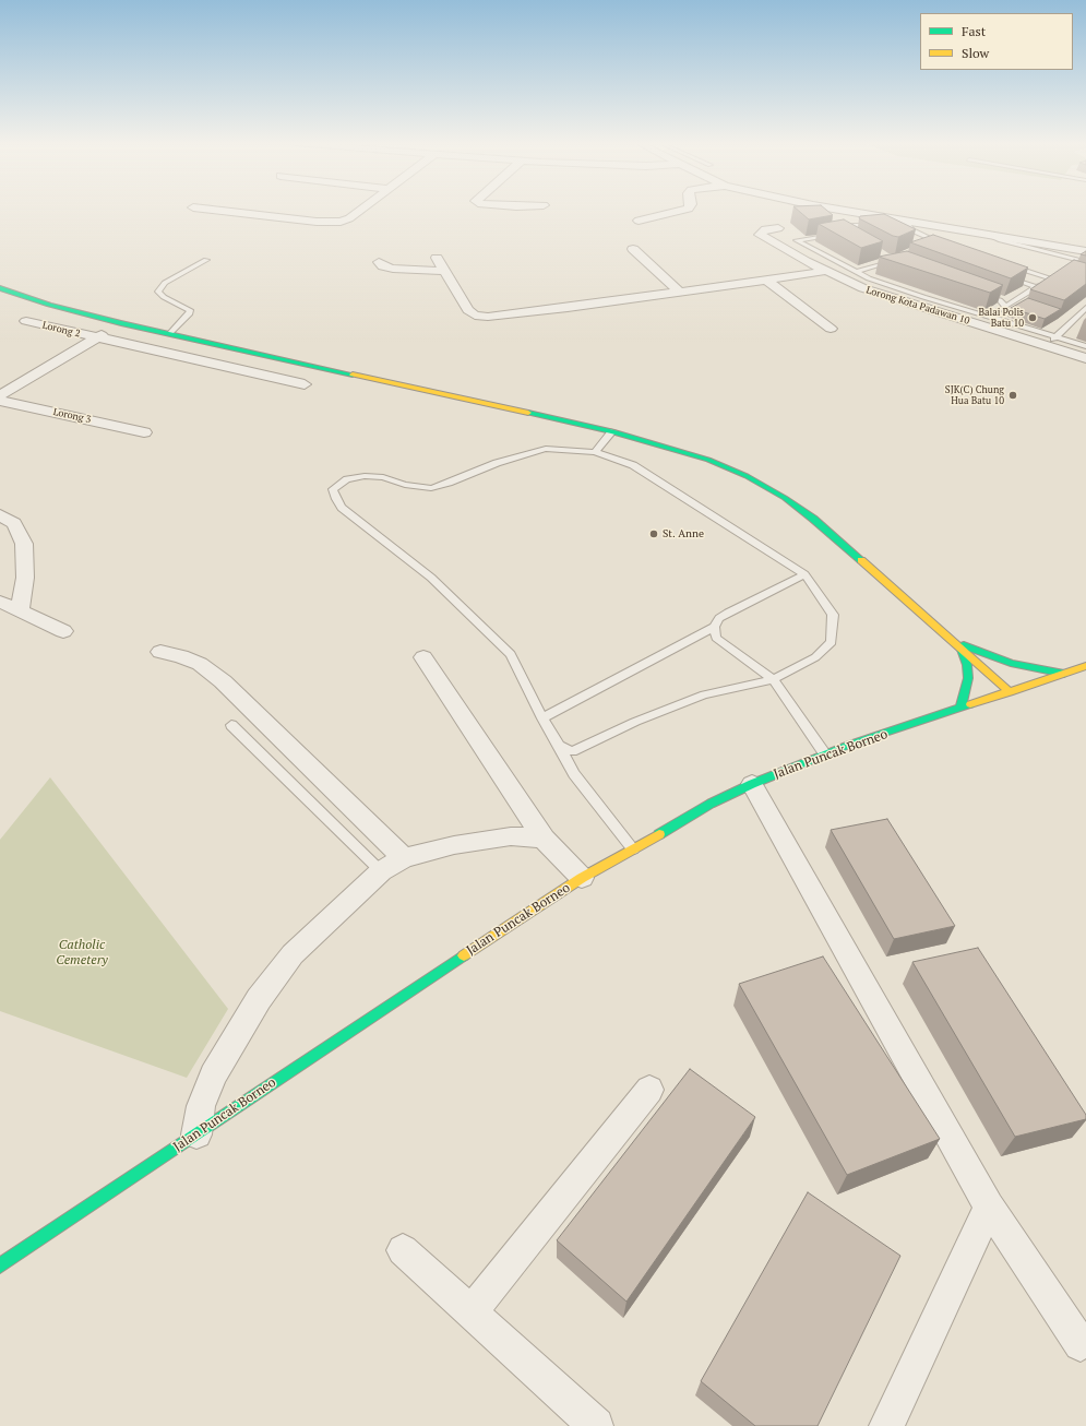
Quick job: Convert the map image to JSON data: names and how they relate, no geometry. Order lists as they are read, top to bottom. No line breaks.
{"streets":{"street":["Lorong Kota Padawan 10","Lorong 2","Lorong 3","Jalan Puncak Borneo"]},"parks":["Catholic Cemetery"],"places":["Balai Polis Batu 10","SJK(C) Chung Hua Batu 10","St. Anne"],"legend":["Fast","Slow"]}
